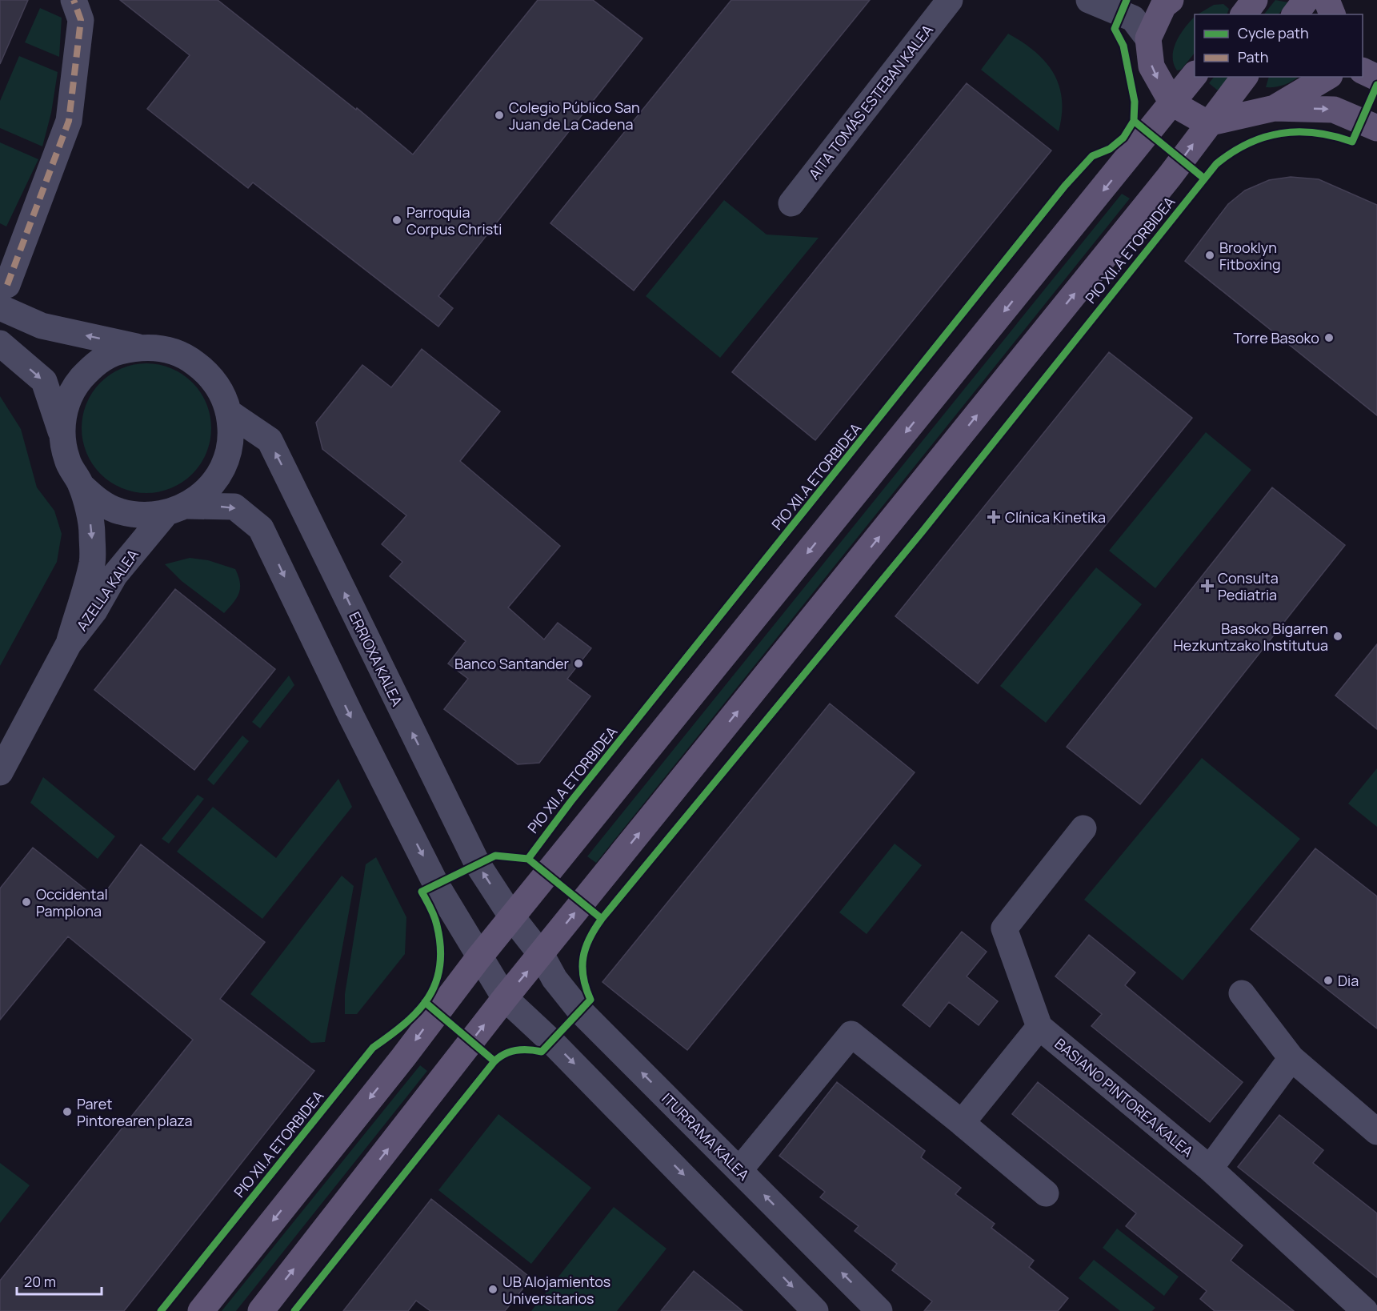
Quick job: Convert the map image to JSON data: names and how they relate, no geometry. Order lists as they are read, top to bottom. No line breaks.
{"streets":{"main road":["PIO XII.A ETORBIDEA"],"street":["AITA TOMÁS ESTEBAN KALEA","AZELLA KALEA","ERRIOXA KALEA","BASIANO PINTOREA KALEA","ITURRAMA KALEA"]},"crossings":[["PIO XII.A ETORBIDEA","ITURRAMA KALEA"],["AZELLA KALEA","ERRIOXA KALEA"]],"places":{"other":["Colegio Público San Juan de La Cadena","Parroquia Corpus Christi","Brooklyn Fitboxing","Torre Basoko","Basoko Bigarren Hezkuntzako Institutua","Banco Santander","Occidental Pamplona","Dia","Paret Pintorearen plaza","UB Alojamientos Universitarios"],"health":["Clínica Kinetika","Consulta Pediatria"]},"legend":["Cycle path","Path"],"scale_bar":"20 m"}
